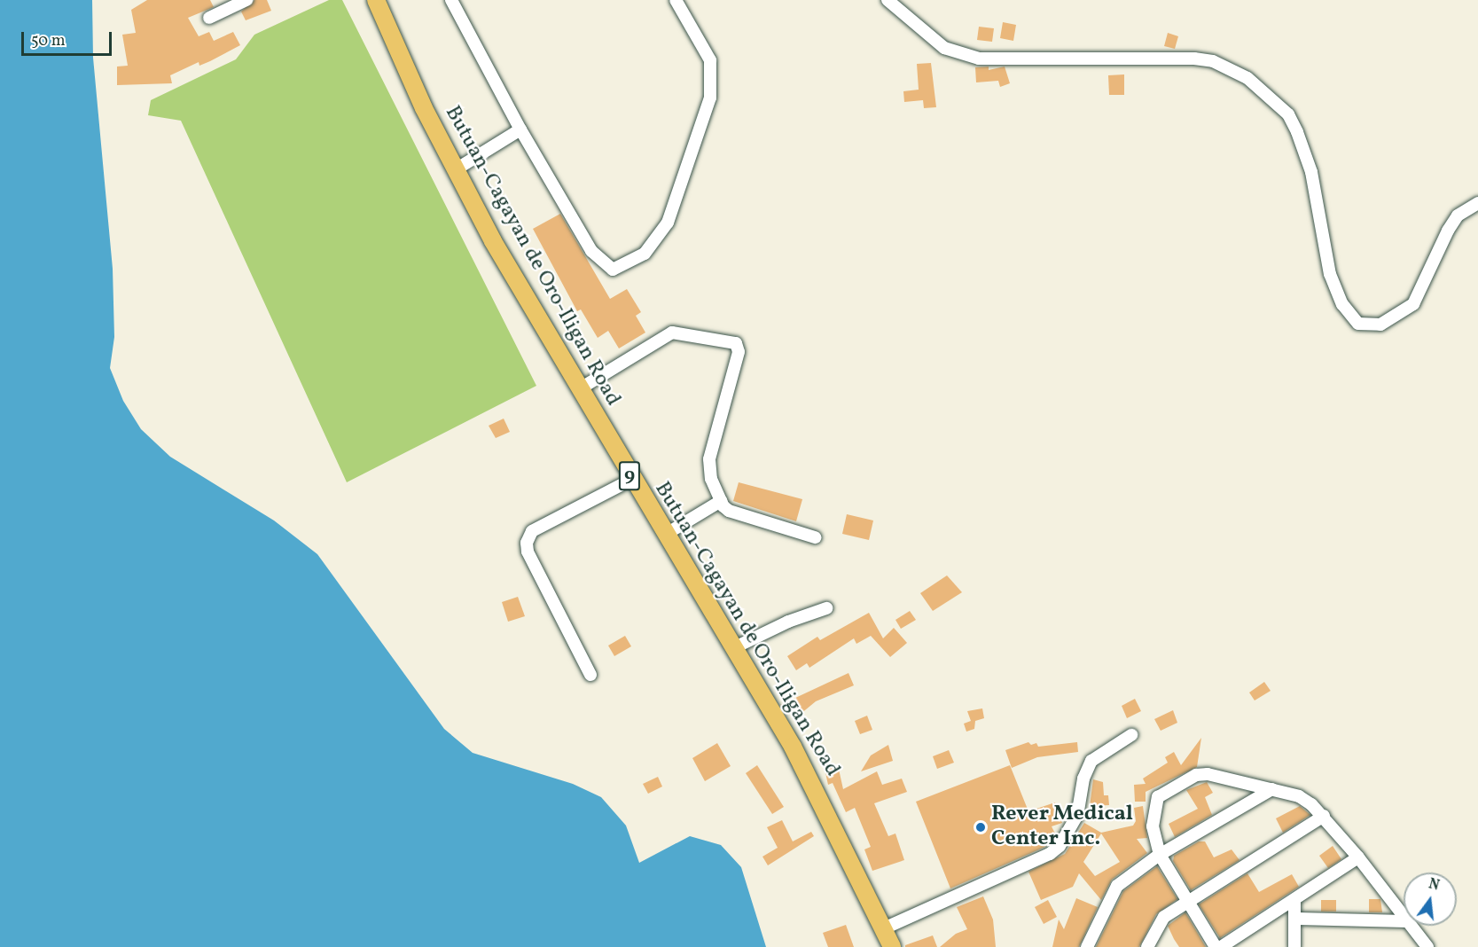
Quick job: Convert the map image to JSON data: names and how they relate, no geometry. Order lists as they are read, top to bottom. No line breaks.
{"streets":{"highway":["Butuan-Cagayan de Oro-Iligan Road","9"]},"places":["Rever Medical Center Inc."],"scale_bar":"50 m","north":"top"}
